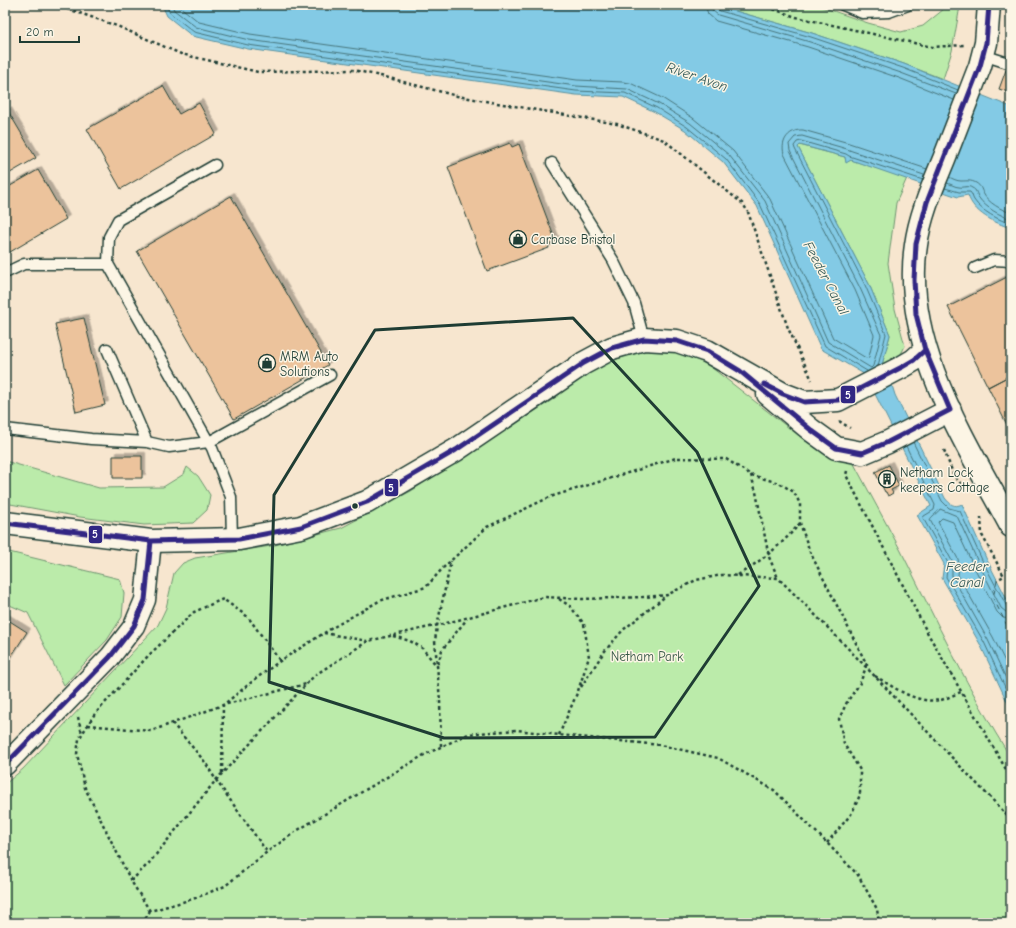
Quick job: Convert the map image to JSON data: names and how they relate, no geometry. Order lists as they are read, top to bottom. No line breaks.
{"water":["River Avon","Feeder Canal"],"parks":["Netham Park"],"places":{"shop":["Carbase Bristol","MRM Auto Solutions"],"building":["Netham Lock keepers Cottage"]},"lines":["transit line 5"],"scale_bar":"20 m"}
